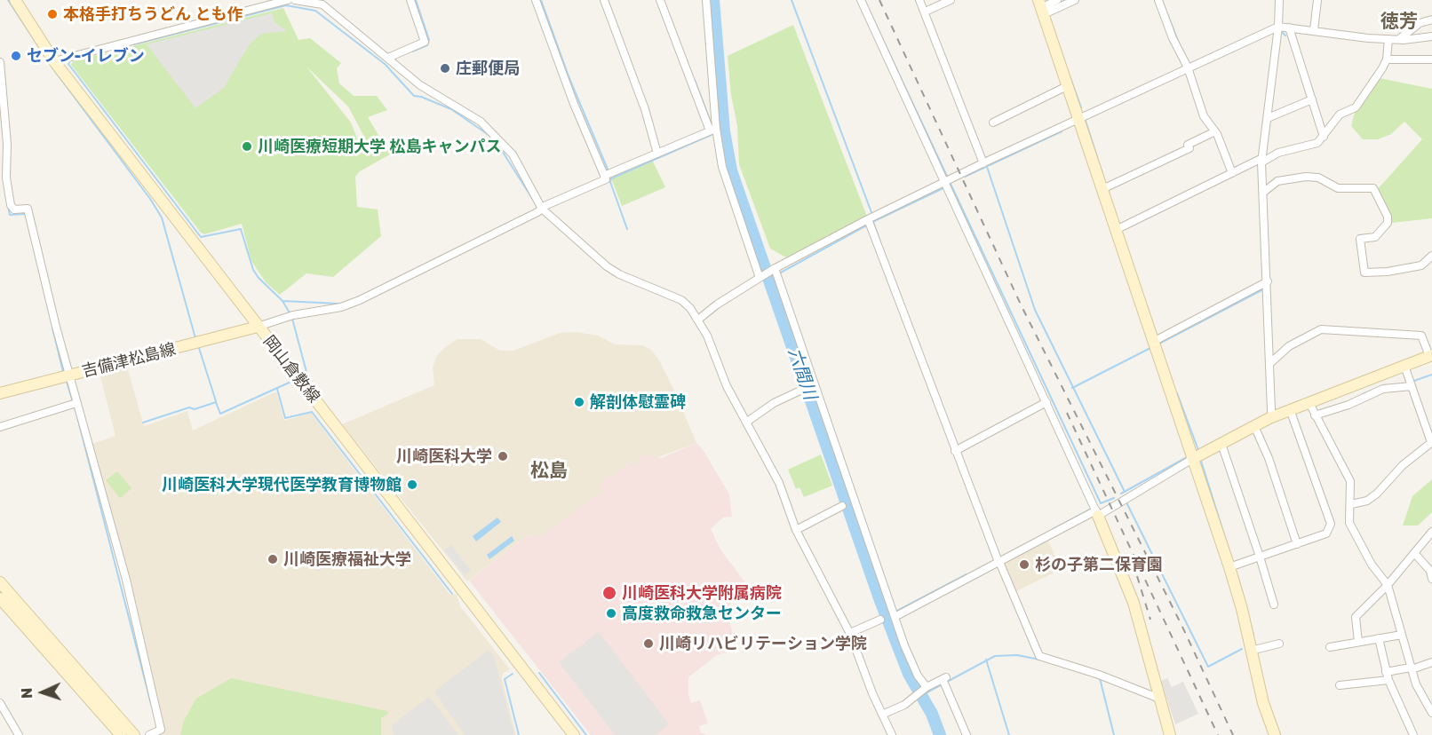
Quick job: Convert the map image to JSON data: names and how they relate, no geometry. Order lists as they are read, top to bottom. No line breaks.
{"streets":{"street":["吉備津松島線","岡山倉敷線"]},"crossings":[["吉備津松島線","岡山倉敷線"]],"districts":["徳芳","松島"],"water":["六間川"],"places":["本格手打ちうどん とも作","セブン-イレブン","庄郵便局","川崎医療短期大学 松島キャンパス","解剖体慰霊碑","川崎医科大学","川崎医科大学現代医学教育博物館","川崎医療福祉大学","杉の子第二保育園","川崎医科大学附属病院","高度救命救急センター","川崎リハビリテーション学院"],"north":"left"}
